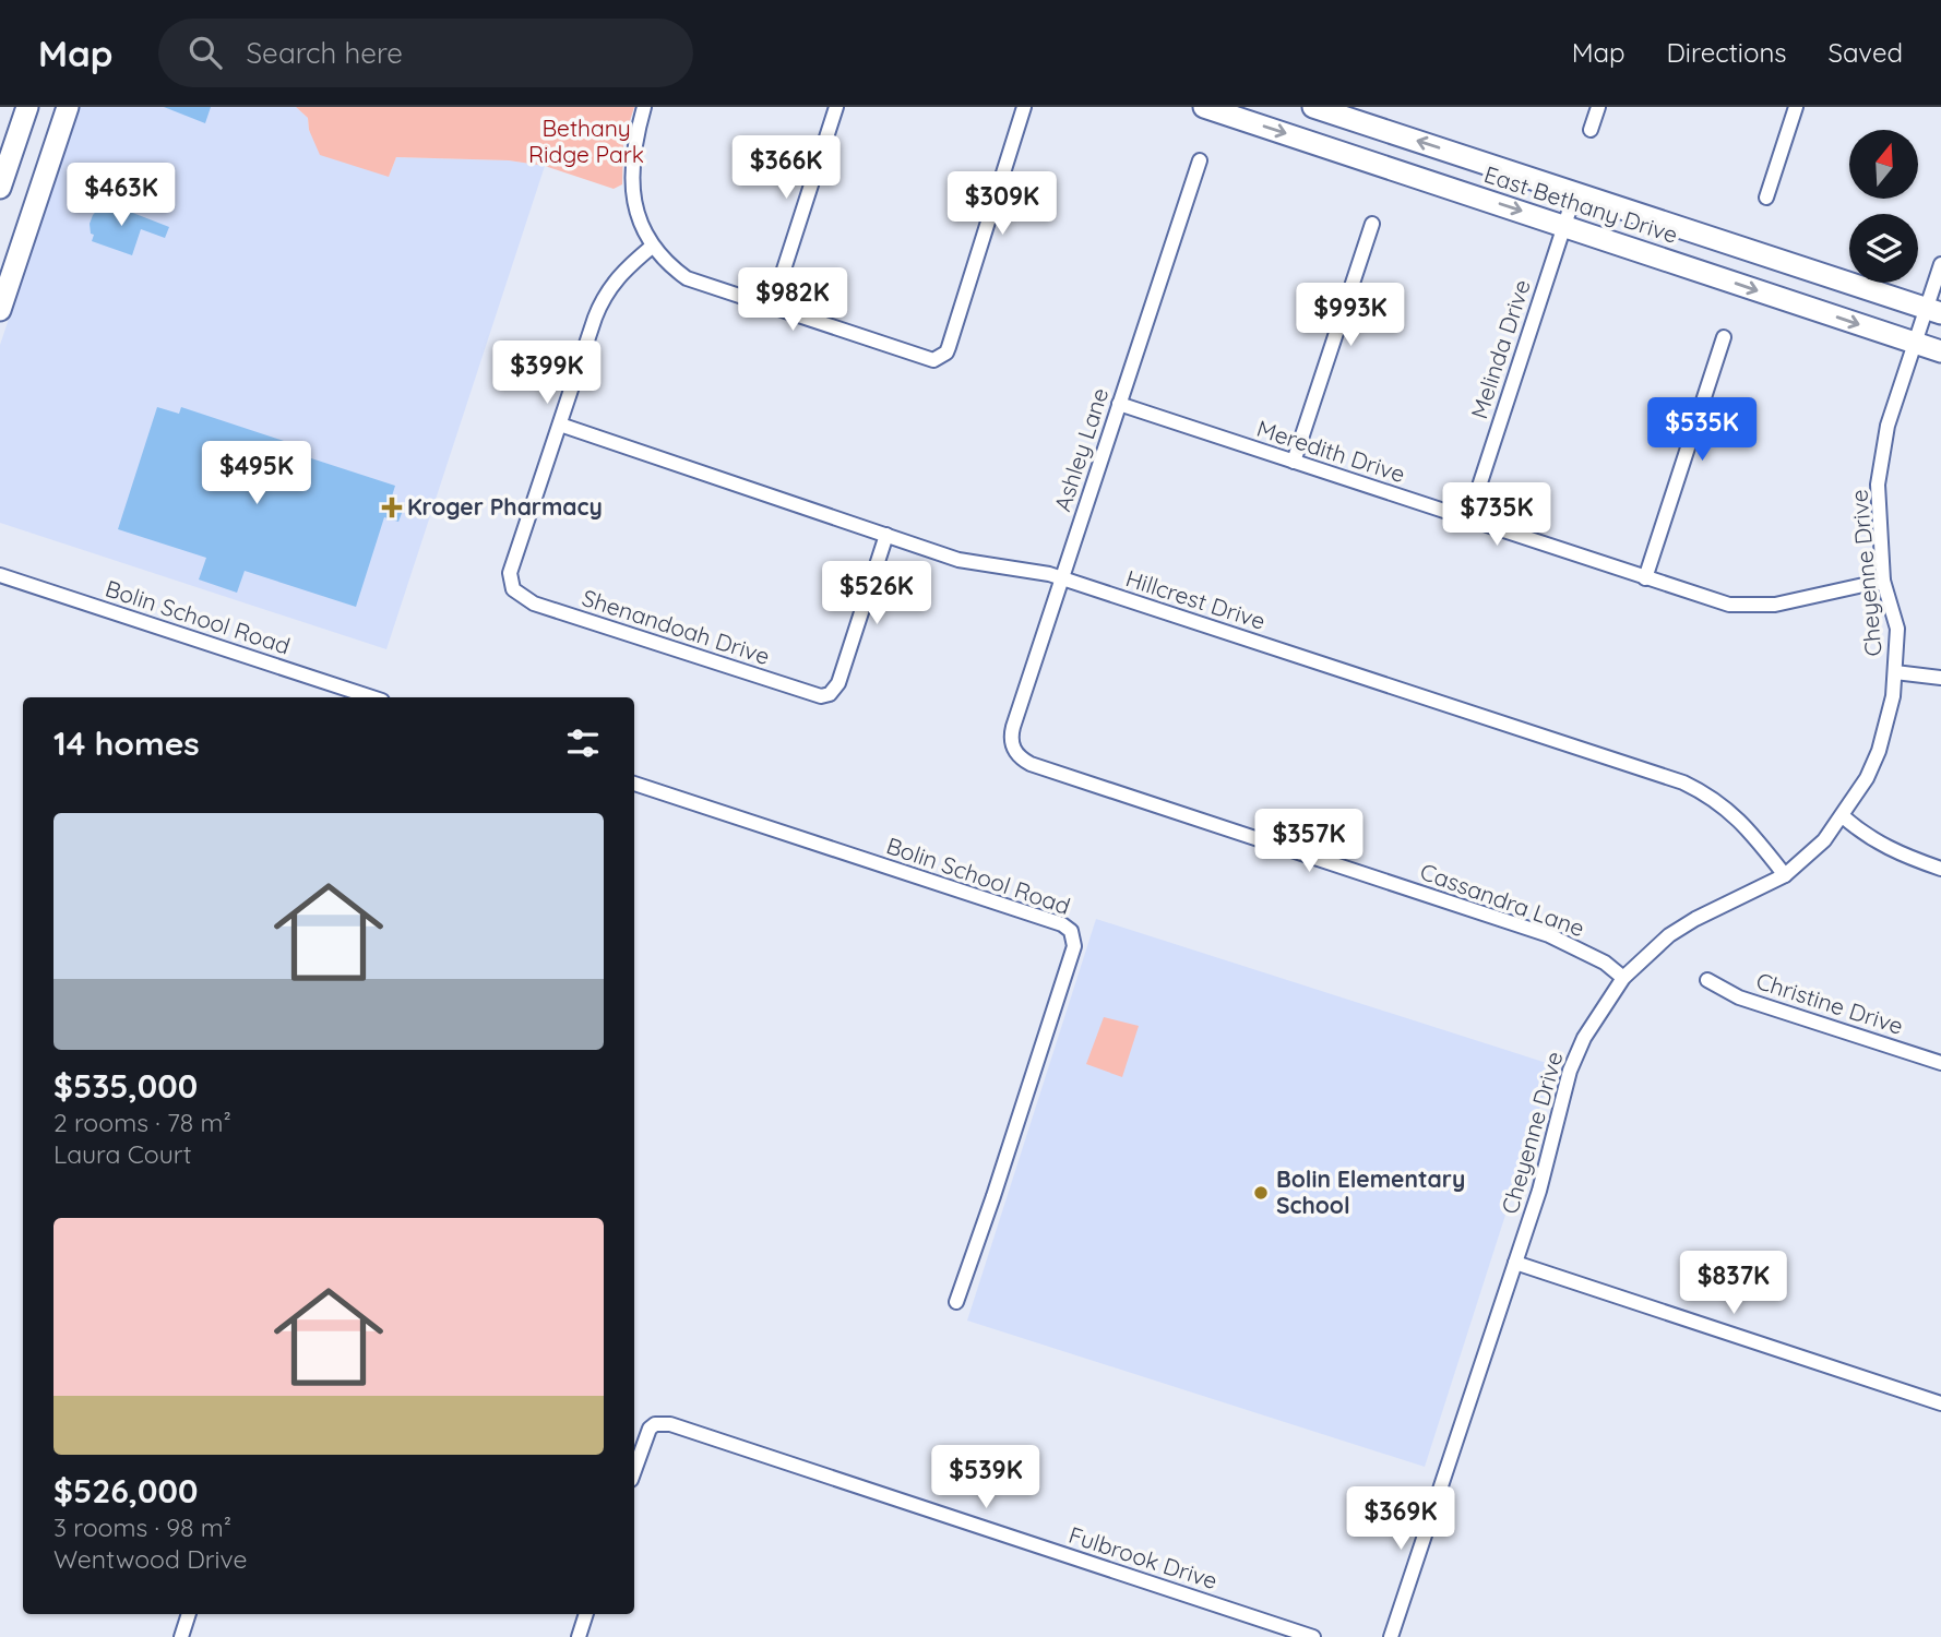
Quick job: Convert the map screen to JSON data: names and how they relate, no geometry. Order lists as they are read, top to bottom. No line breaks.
{"streets":{"main road":["East Bethany Drive"],"street":["Melinda Drive","Ashley Lane","Meredith Drive","Cheyenne Drive","Hillcrest Drive","Bolin School Road","Shenandoah Drive","Cassandra Lane","Christine Drive","Fulbrook Drive"]},"crossings":[["East Bethany Drive","Melinda Drive"],["East Bethany Drive","Cheyenne Drive"],["Melinda Drive","Meredith Drive"],["Ashley Lane","Meredith Drive"],["Ashley Lane","Hillcrest Drive"],["Ashley Lane","Cassandra Lane"],["Meredith Drive","Cheyenne Drive"],["Cheyenne Drive","Hillcrest Drive"],["Cheyenne Drive","Cassandra Lane"],["Hillcrest Drive","Shenandoah Drive"]],"parks":["Bethany Ridge Park"],"places":{"health":["Kroger Pharmacy"],"other":["Bolin Elementary School"]},"north":"top","page":{"header":"Map","search":"Search here","nav":["Map","Directions","Saved"],"price":["$366K","$463K","$309K","$982K","$993K","$399K","$535K","$495K","$735K","$526K","$357K","$837K","$539K","$369K"],"heading":"14 homes","list":[{"name":"$535,000","note":"2 rooms · 78 m² · Laura Court"},{"name":"$526,000","note":"3 rooms · 98 m² · Wentwood Drive"}]}}
